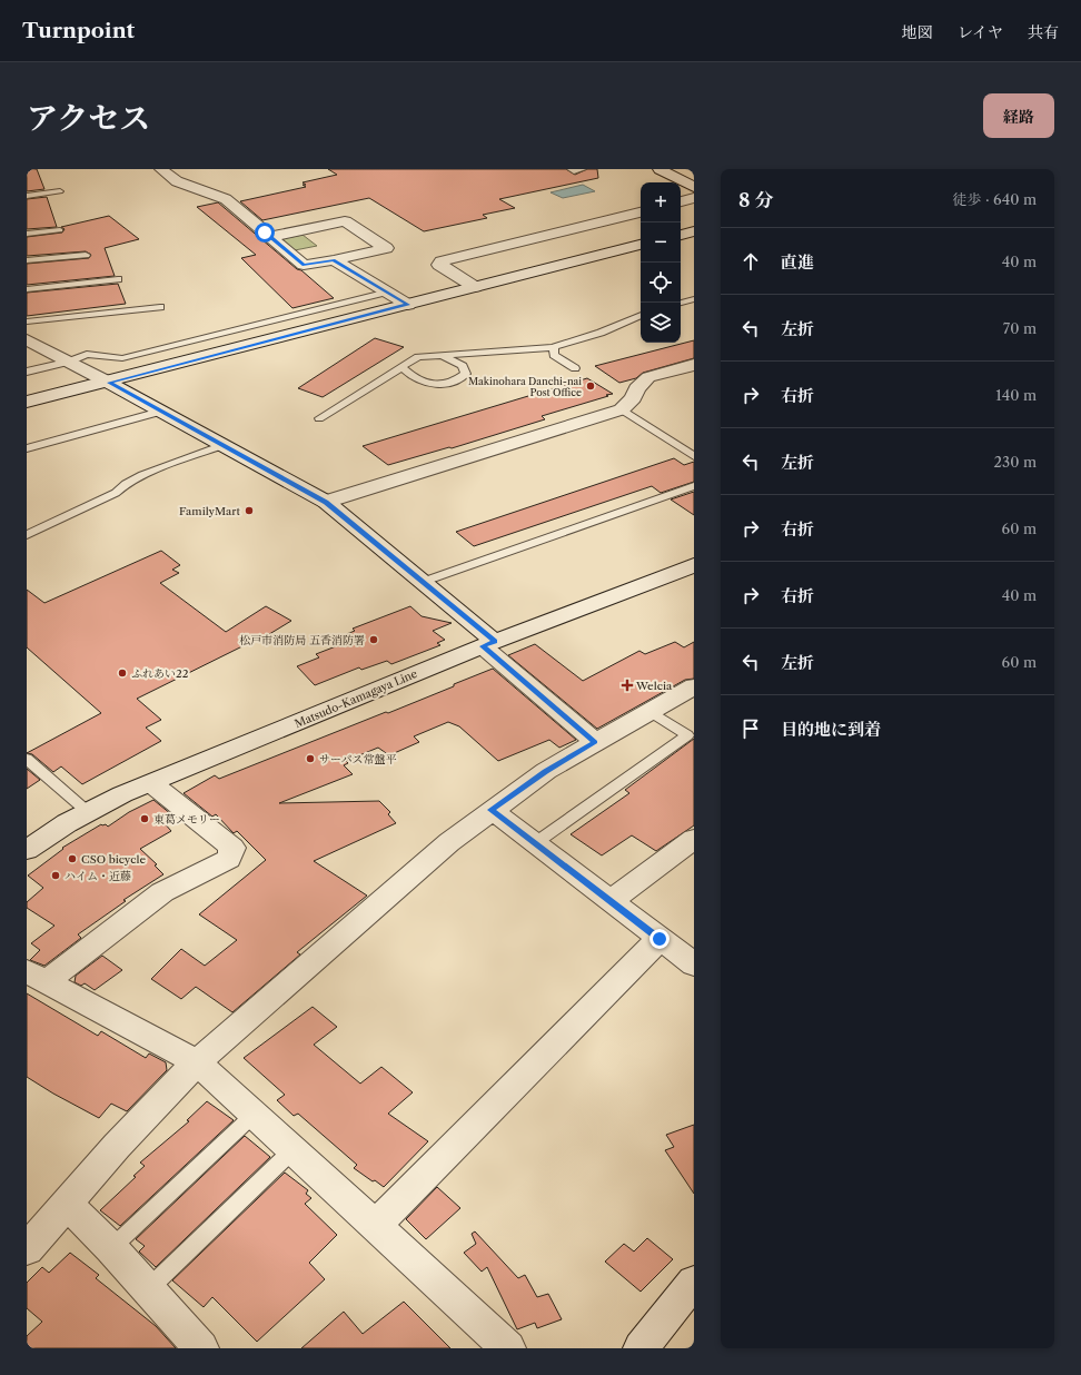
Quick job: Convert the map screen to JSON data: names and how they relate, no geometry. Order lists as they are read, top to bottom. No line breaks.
{"streets":{"street":["Matsudo-Kamagaya Line"]},"places":{"other":["Makinohara Danchi-nai Post Office","FamilyMart","松戸市消防局 五香消防署","ふれあい22","サーパス常盤平","東葛メモリー","CSO bicycle","ハイム・近藤"],"health":["Welcia"]},"page":{"header":"Turnpoint","nav":["地図","レイヤ","共有"],"title":"アクセス","buttons":"経路","heading":["8 分","徒歩 · 640 m"],"map_buttons":["+","−"],"list":[["直進","40 m"],["左折","70 m"],["右折","140 m"],["左折","230 m"],["右折","60 m"],["右折","40 m"],["左折","60 m"],"目的地に到着"]}}
